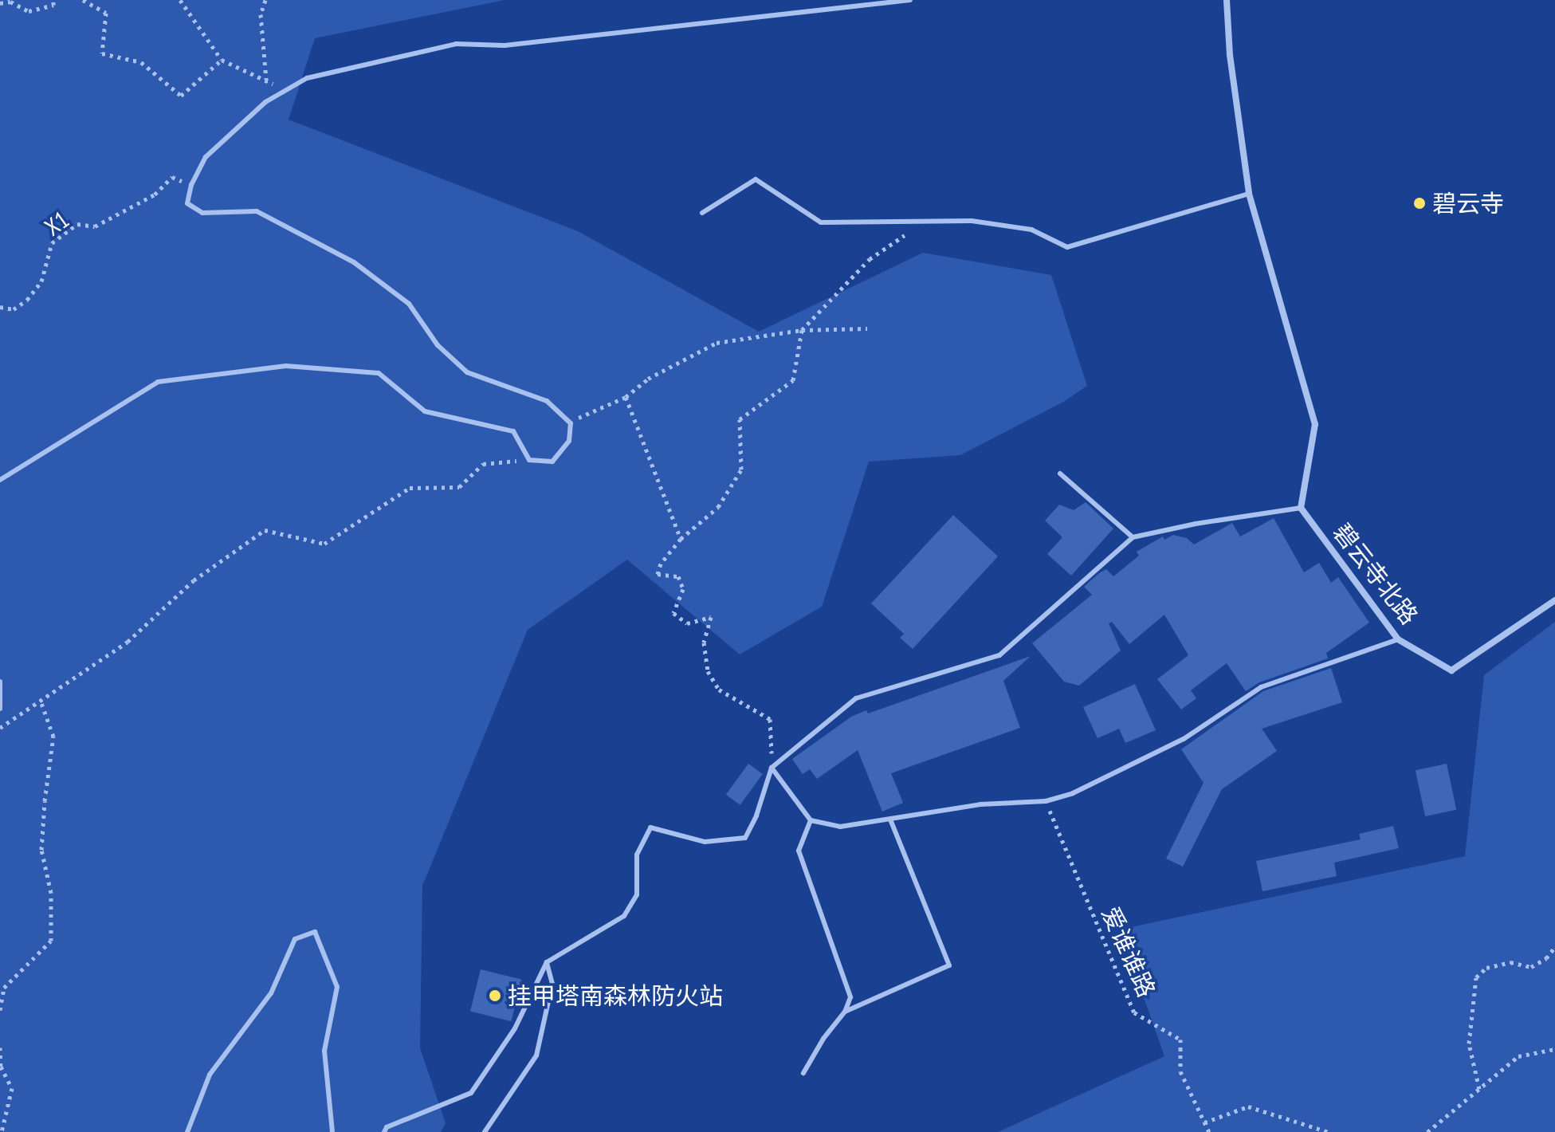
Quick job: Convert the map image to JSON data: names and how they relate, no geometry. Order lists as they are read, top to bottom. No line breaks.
{"streets":{"street":["碧云寺北路"],"path":["X1","爱谁谁路"]},"places":["碧云寺","挂甲塔南森林防火站"]}
